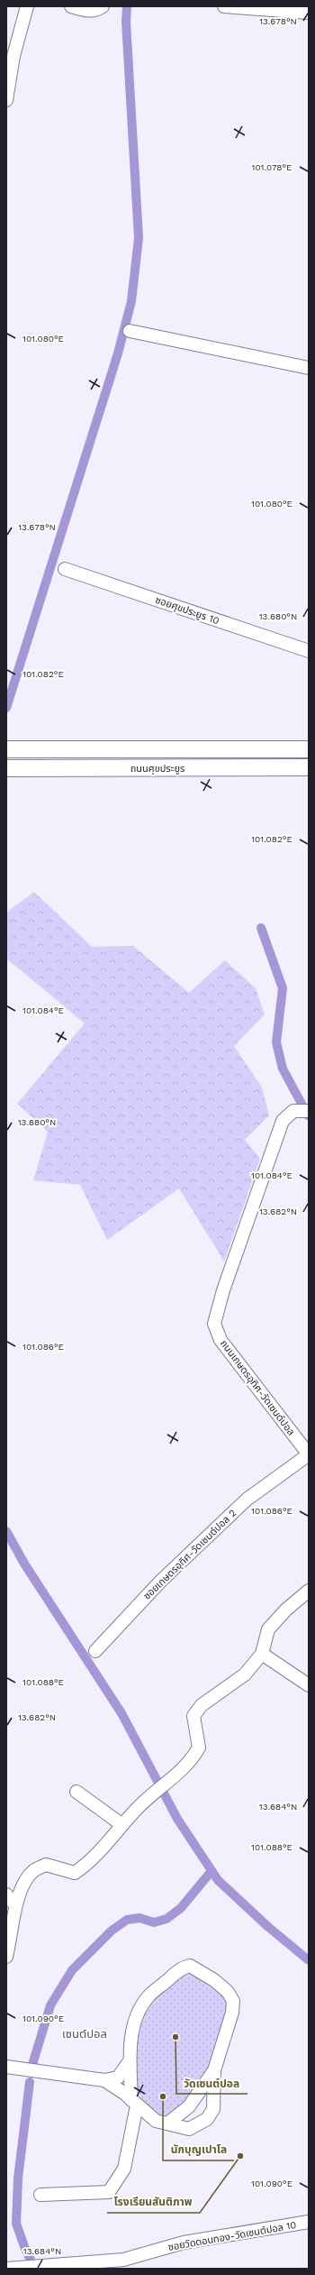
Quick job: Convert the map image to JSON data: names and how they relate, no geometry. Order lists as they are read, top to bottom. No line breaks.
{"streets":{"main road":["ถนนศุขประยูร"],"street":["ซอยศุขประยูร 10","ถนนเกษตรอุทิศ-วัดเซนต์ปอล","ซอยเกษตรอุทิศ-วัดเซนต์ปอล 2","ซอยวัดดอนทอง-วัดเซนต์ปอล 10"]},"crossings":[["ถนนเกษตรอุทิศ-วัดเซนต์ปอล","ซอยเกษตรอุทิศ-วัดเซนต์ปอล 2"]],"districts":["เซนต์ปอล"],"places":["วัดเซนต์ปอล","นักบุญเปาโล","โรงเรียนสันติภาพ"],"coordinates":["13.678°N","101.078°E","101.080°E","13.680°N","101.082°E","101.084°E","13.682°N","101.086°E","101.088°E","13.684°N","101.090°E"]}
